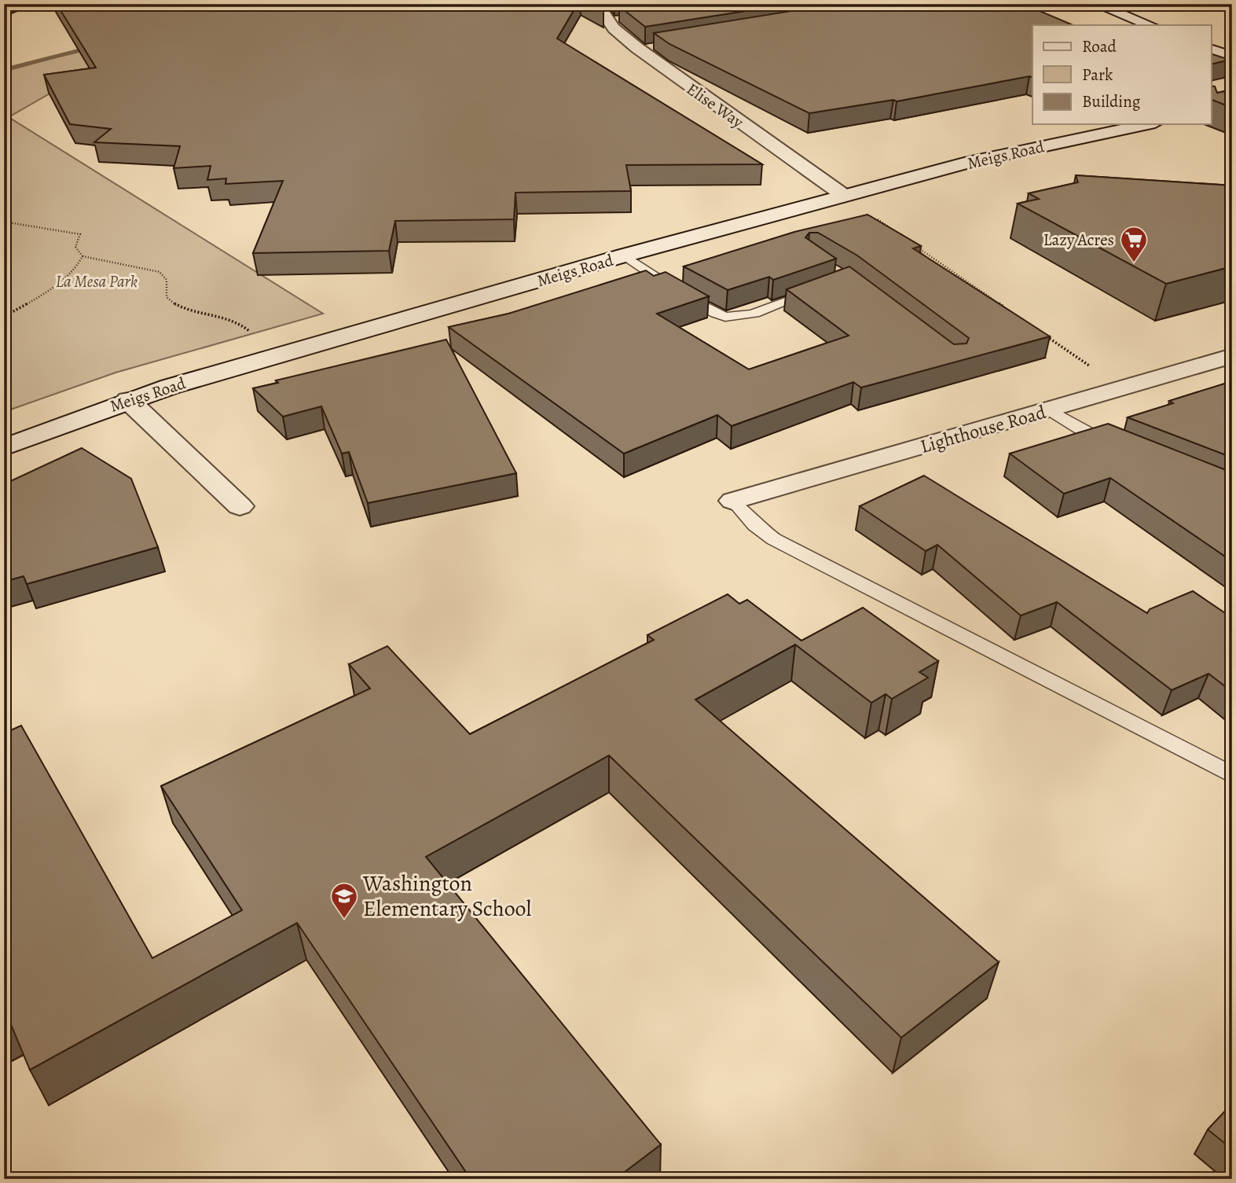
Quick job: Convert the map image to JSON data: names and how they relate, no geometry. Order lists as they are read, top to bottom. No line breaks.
{"streets":{"main road":["Elise Way","Meigs Road","Lighthouse Road"]},"crossings":[["Elise Way","Meigs Road"]],"parks":["La Mesa Park"],"places":{"supermarket":["Lazy Acres"],"school or university":["Washington Elementary School"]},"legend":["Road","Park","Building"]}
